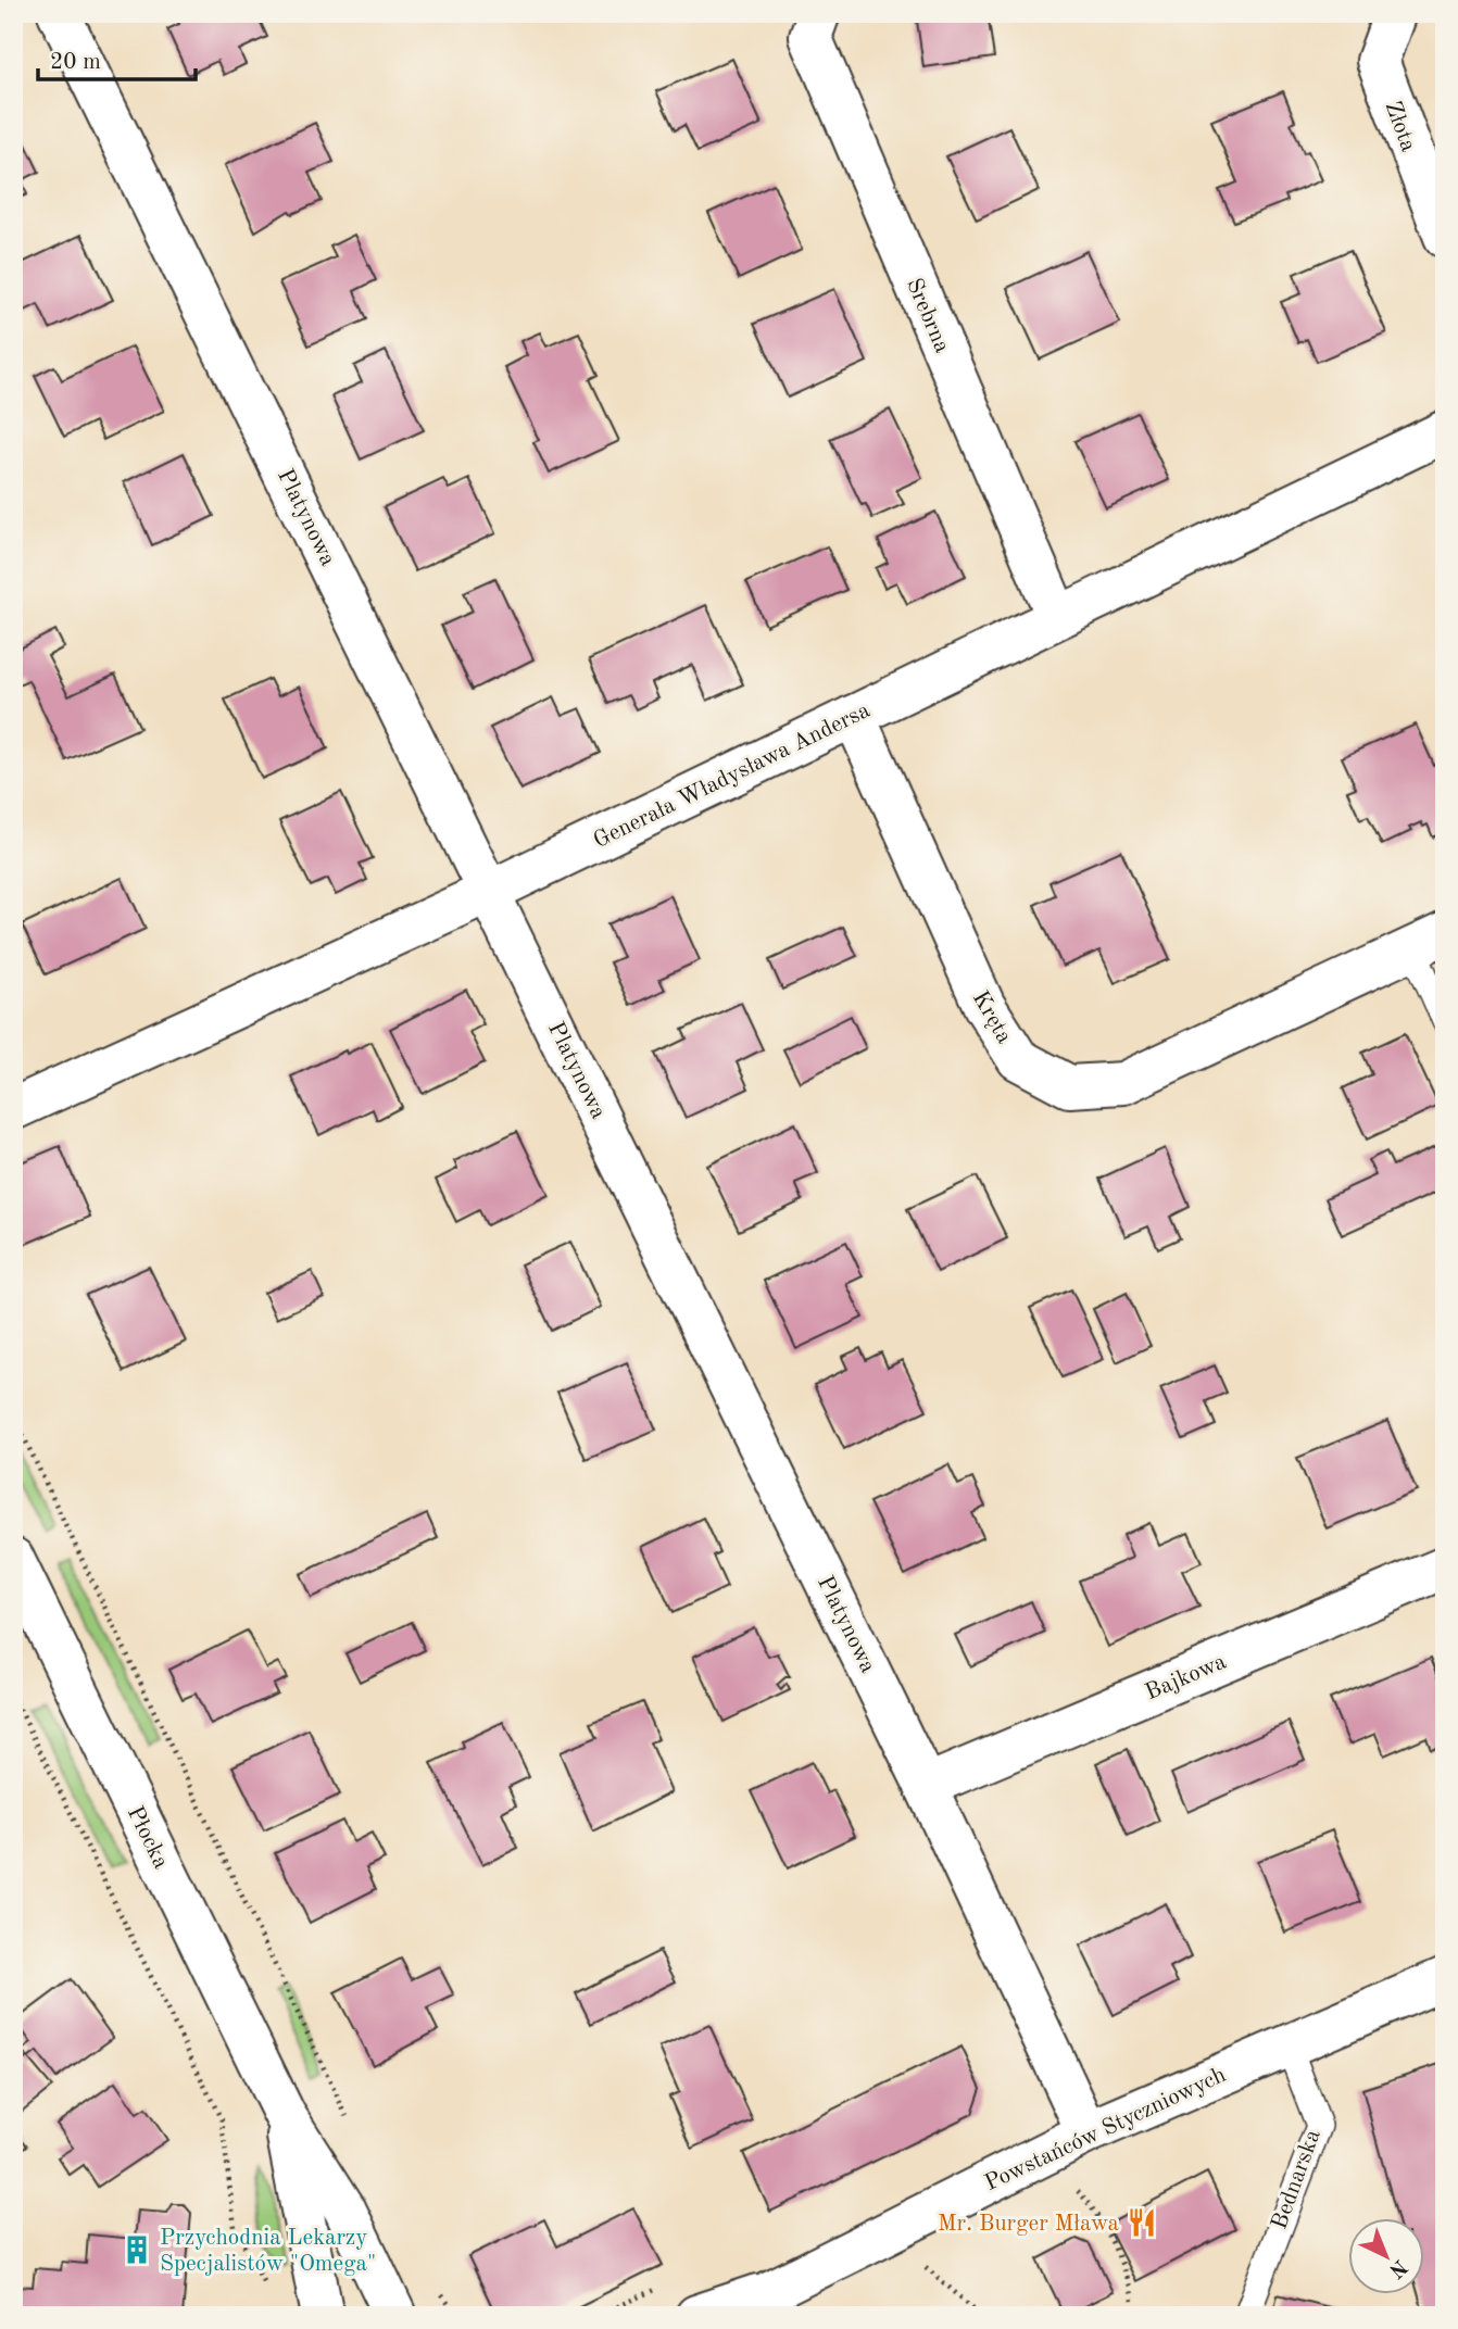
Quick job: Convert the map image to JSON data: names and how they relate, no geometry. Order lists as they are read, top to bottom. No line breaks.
{"streets":{"street":["Złota","Srebrna","Platynowa","Generała Władysława Andersa","Kręta","Bajkowa","Płocka","Powstańców Styczniowych"],"lane":["Bednarska"]},"crossings":[["Srebrna","Generała Władysława Andersa"],["Platynowa","Generała Władysława Andersa"],["Platynowa","Bajkowa"],["Platynowa","Powstańców Styczniowych"],["Generała Władysława Andersa","Kręta"],["Powstańców Styczniowych","Bednarska"]],"places":{"restaurant":["Mr. Burger Mława"],"building":["Przychodnia Lekarzy Specjalistów \"Omega\""]},"scale_bar":"20 m","north":"bottom right"}
